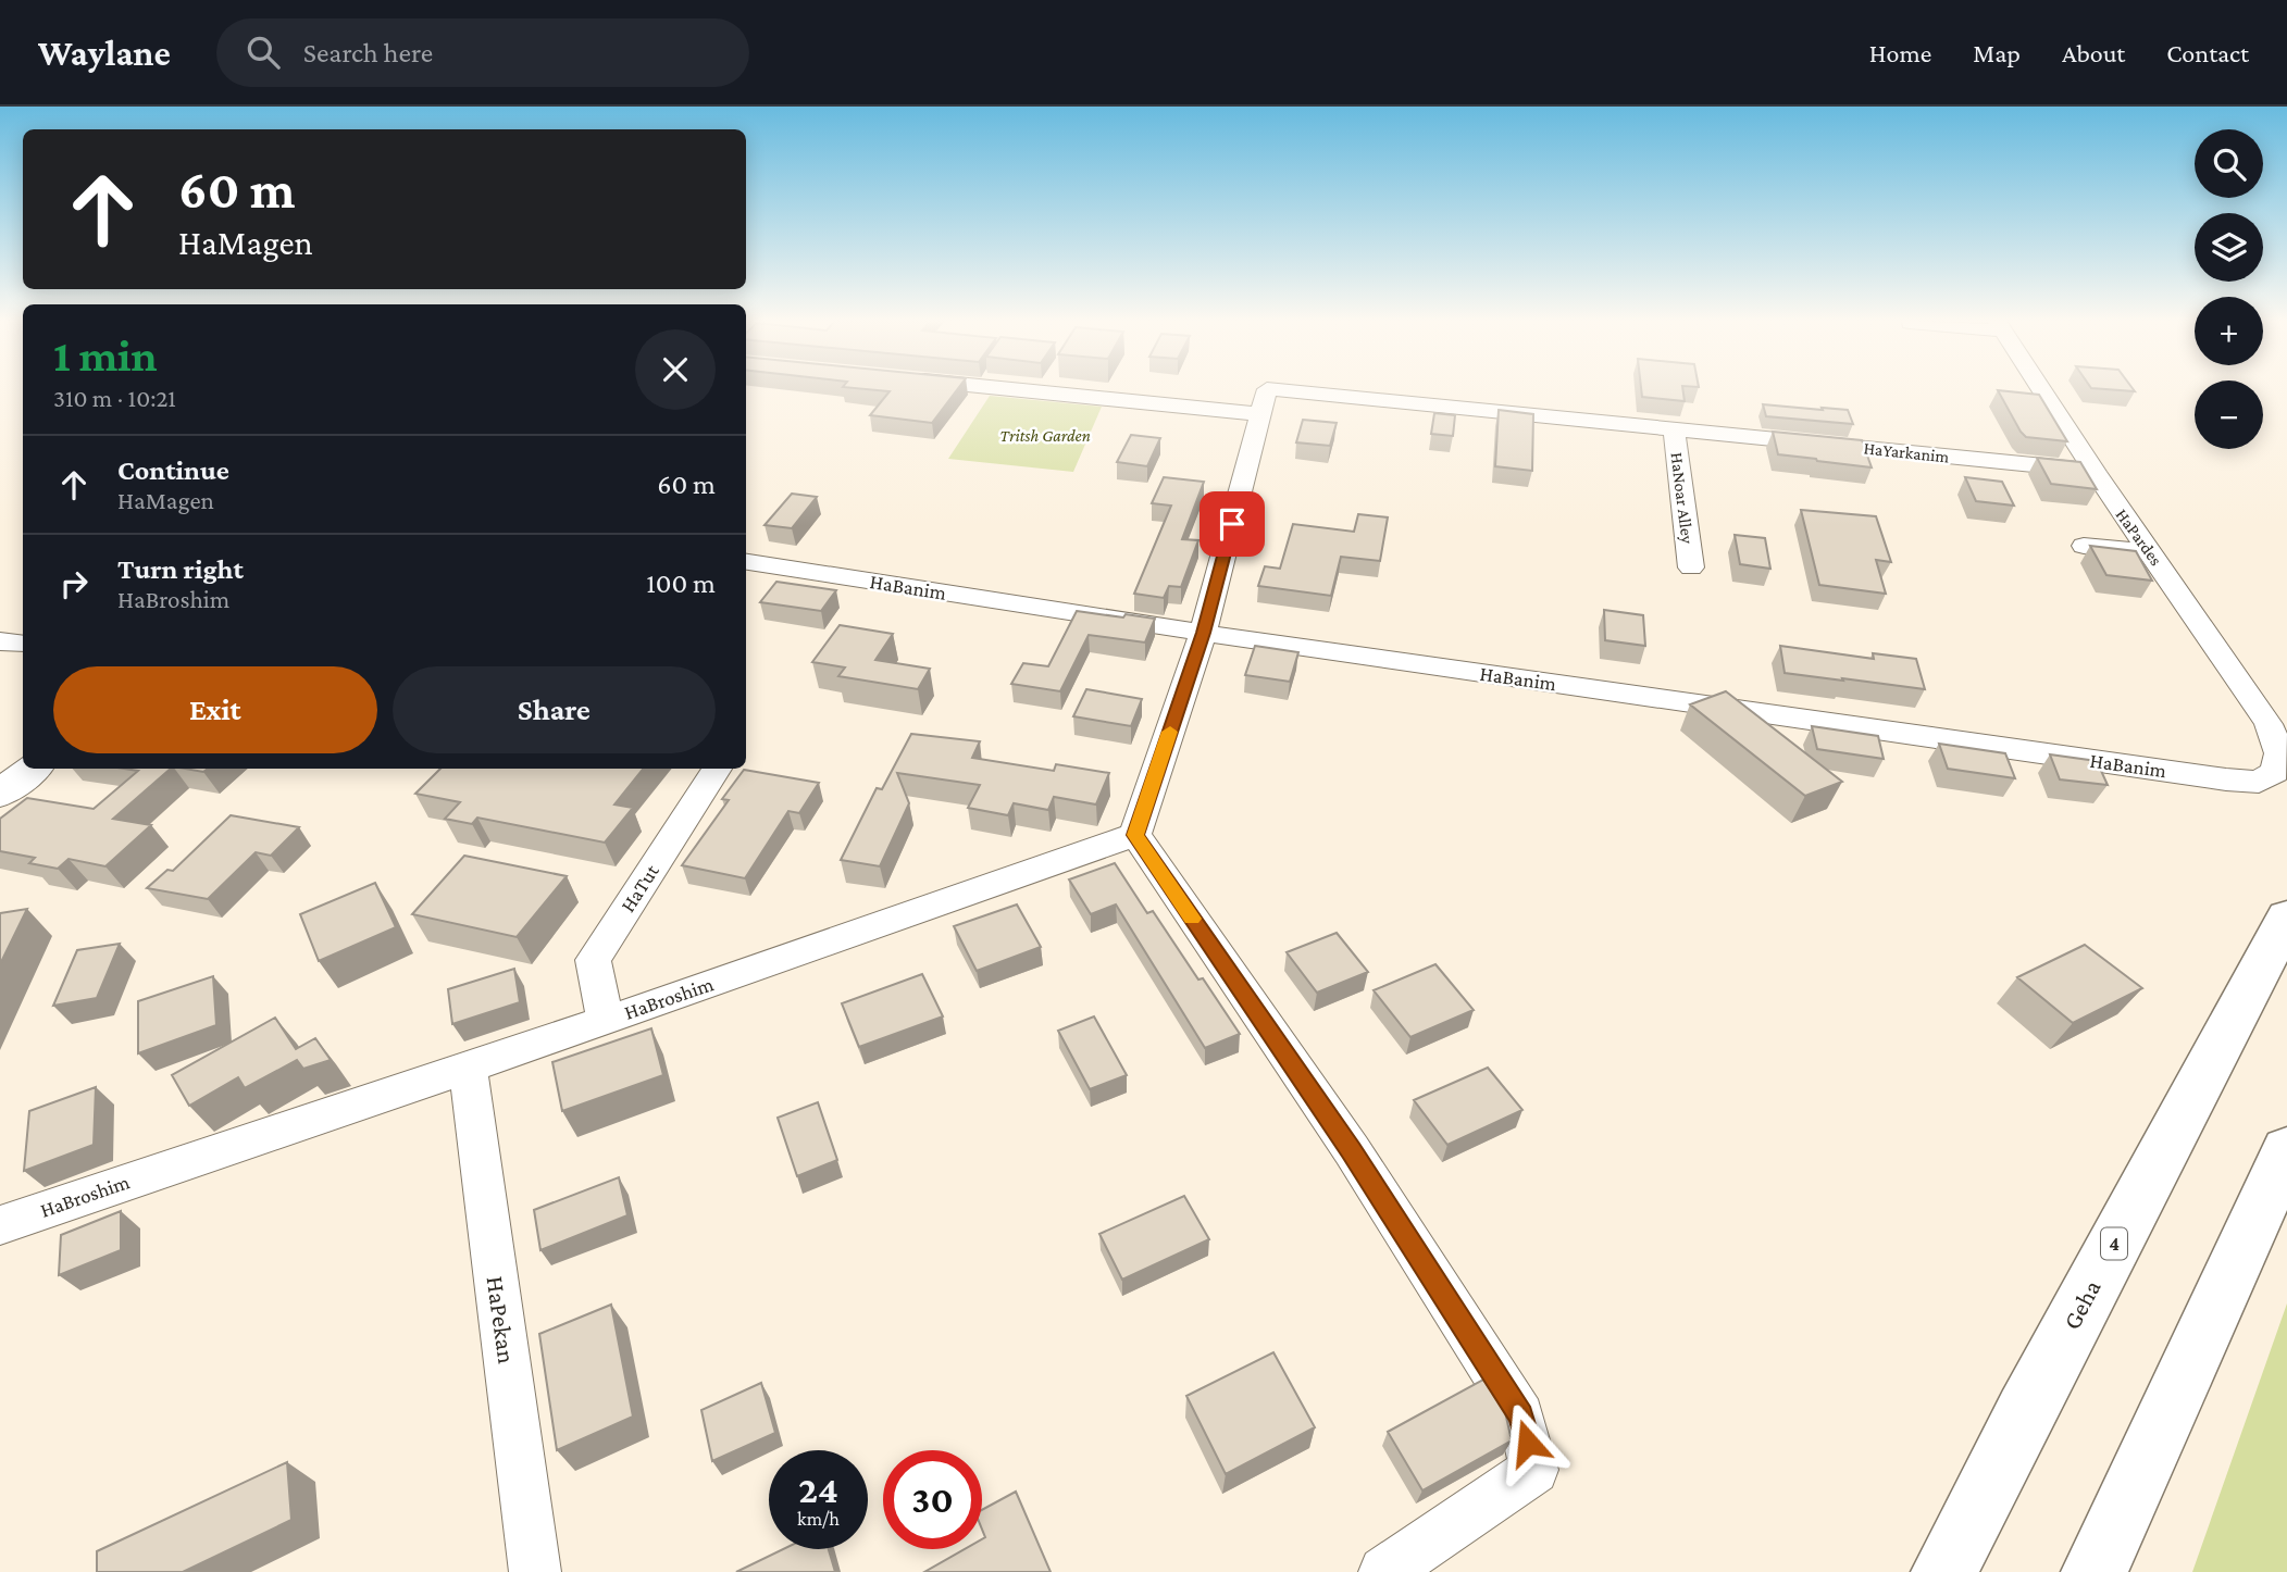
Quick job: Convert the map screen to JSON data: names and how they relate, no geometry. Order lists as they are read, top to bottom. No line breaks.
{"streets":{"highway":["4","Geha"],"street":["HaYarkanim","HaNoar Alley","HaPardes","HaBanim","HaTut","HaBroshim","HaPekan"]},"crossings":[["HaYarkanim","HaNoar Alley"],["HaYarkanim","HaPardes"],["HaPardes","HaBanim"],["HaTut","HaBroshim"],["HaBroshim","HaPekan"]],"parks":["Tritsh Garden"],"page":{"header":"Waylane","search":"Search here","nav":["Home","Map","About","Contact"],"map_buttons":["+","−"],"turn":["60 m","HaMagen"],"heading":["1 min","310 m · 10:21"],"list":[{"name":"Continue","note":"HaMagen","value":"60 m"},{"name":"Turn right","note":"HaBroshim","value":"100 m"}],"buttons":["Exit","Share"],"speed":"24 km/h","limit":"30"}}
